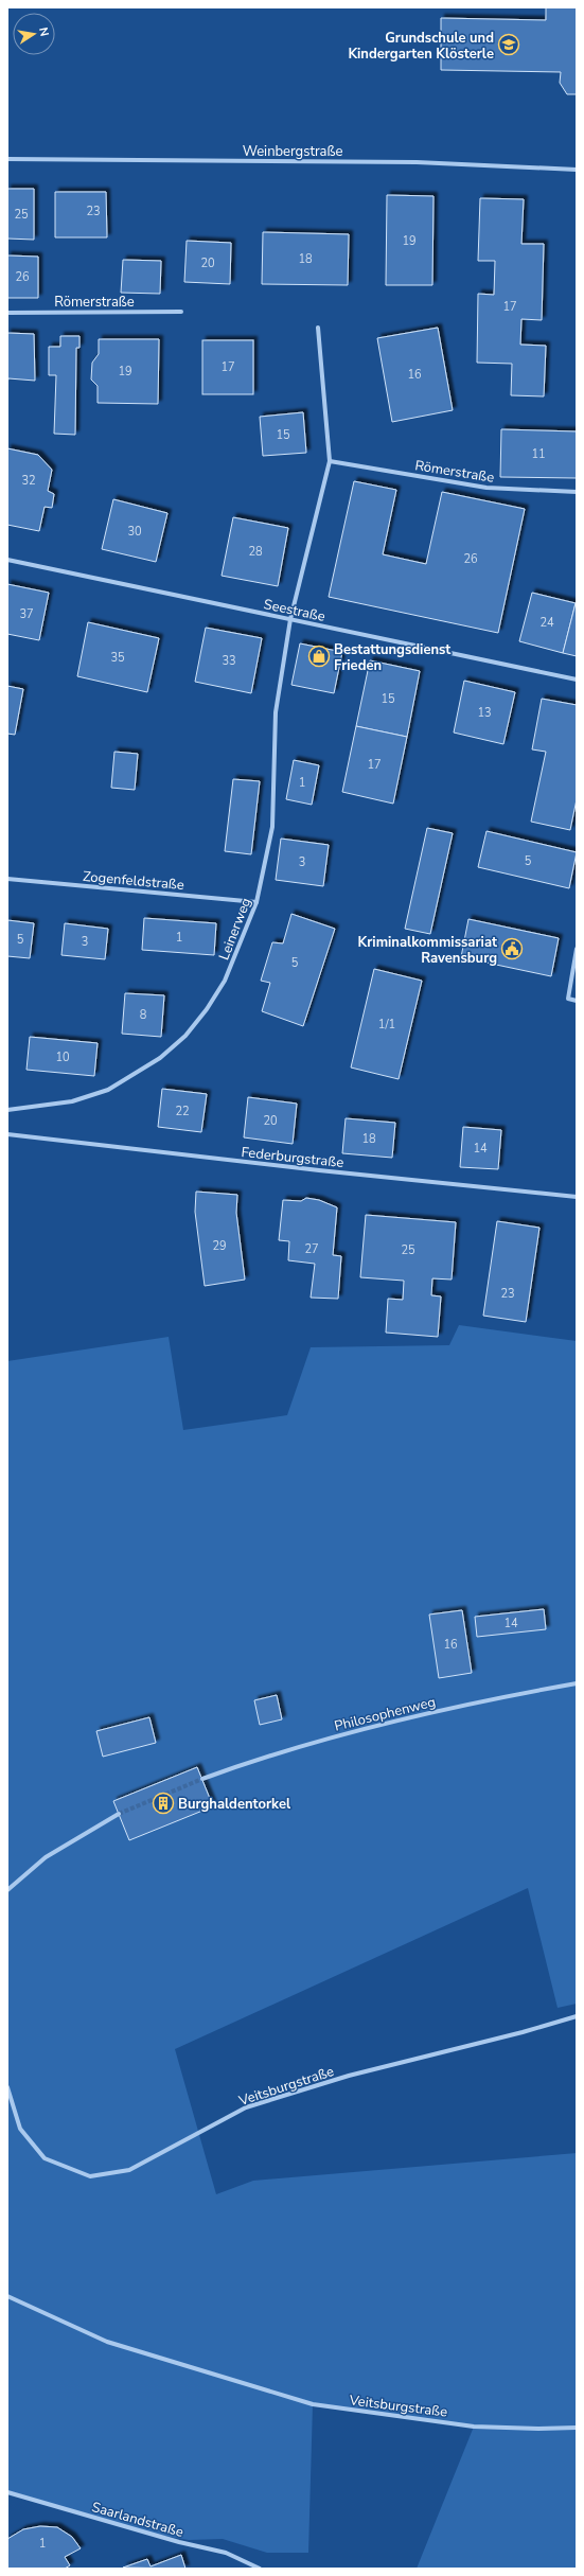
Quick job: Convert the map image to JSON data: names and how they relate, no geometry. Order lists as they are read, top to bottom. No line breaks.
{"streets":{"street":["Weinbergstraße","Römerstraße","Seestraße","Zogenfeldstraße","Leinerweg","Federburgstraße","Philosophenweg","Veitsburgstraße","Saarlandstraße"]},"crossings":[["Seestraße","Leinerweg"],["Zogenfeldstraße","Leinerweg"]],"places":{"school or university":["Grundschule und Kindergarten Klösterle"],"shop":["Bestattungsdienst Frieden"],"public building":["Kriminalkommissariat Ravensburg"],"building":["Burghaldentorkel"]},"house_numbers":["23","25","19","18","20","26","17","17","19","16","15","11","32","30","28","26","37","24","35","33","15","13","17","1","5","3","1","5","3","5","8","1/1","10","22","20","18","14","29","27","25","23","14","16","1"],"north":"right"}
